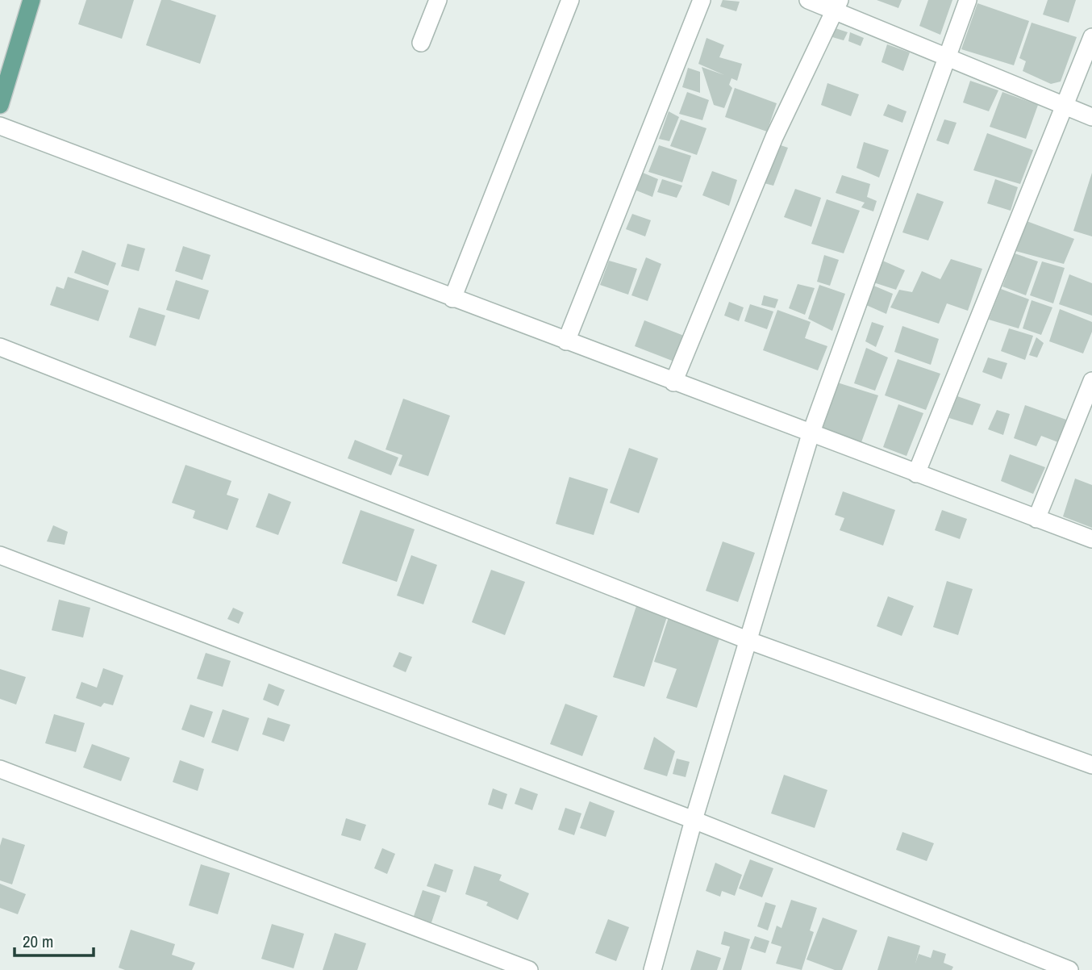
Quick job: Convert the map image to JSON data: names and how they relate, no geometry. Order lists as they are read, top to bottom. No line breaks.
{"scale_bar":"20 m"}
